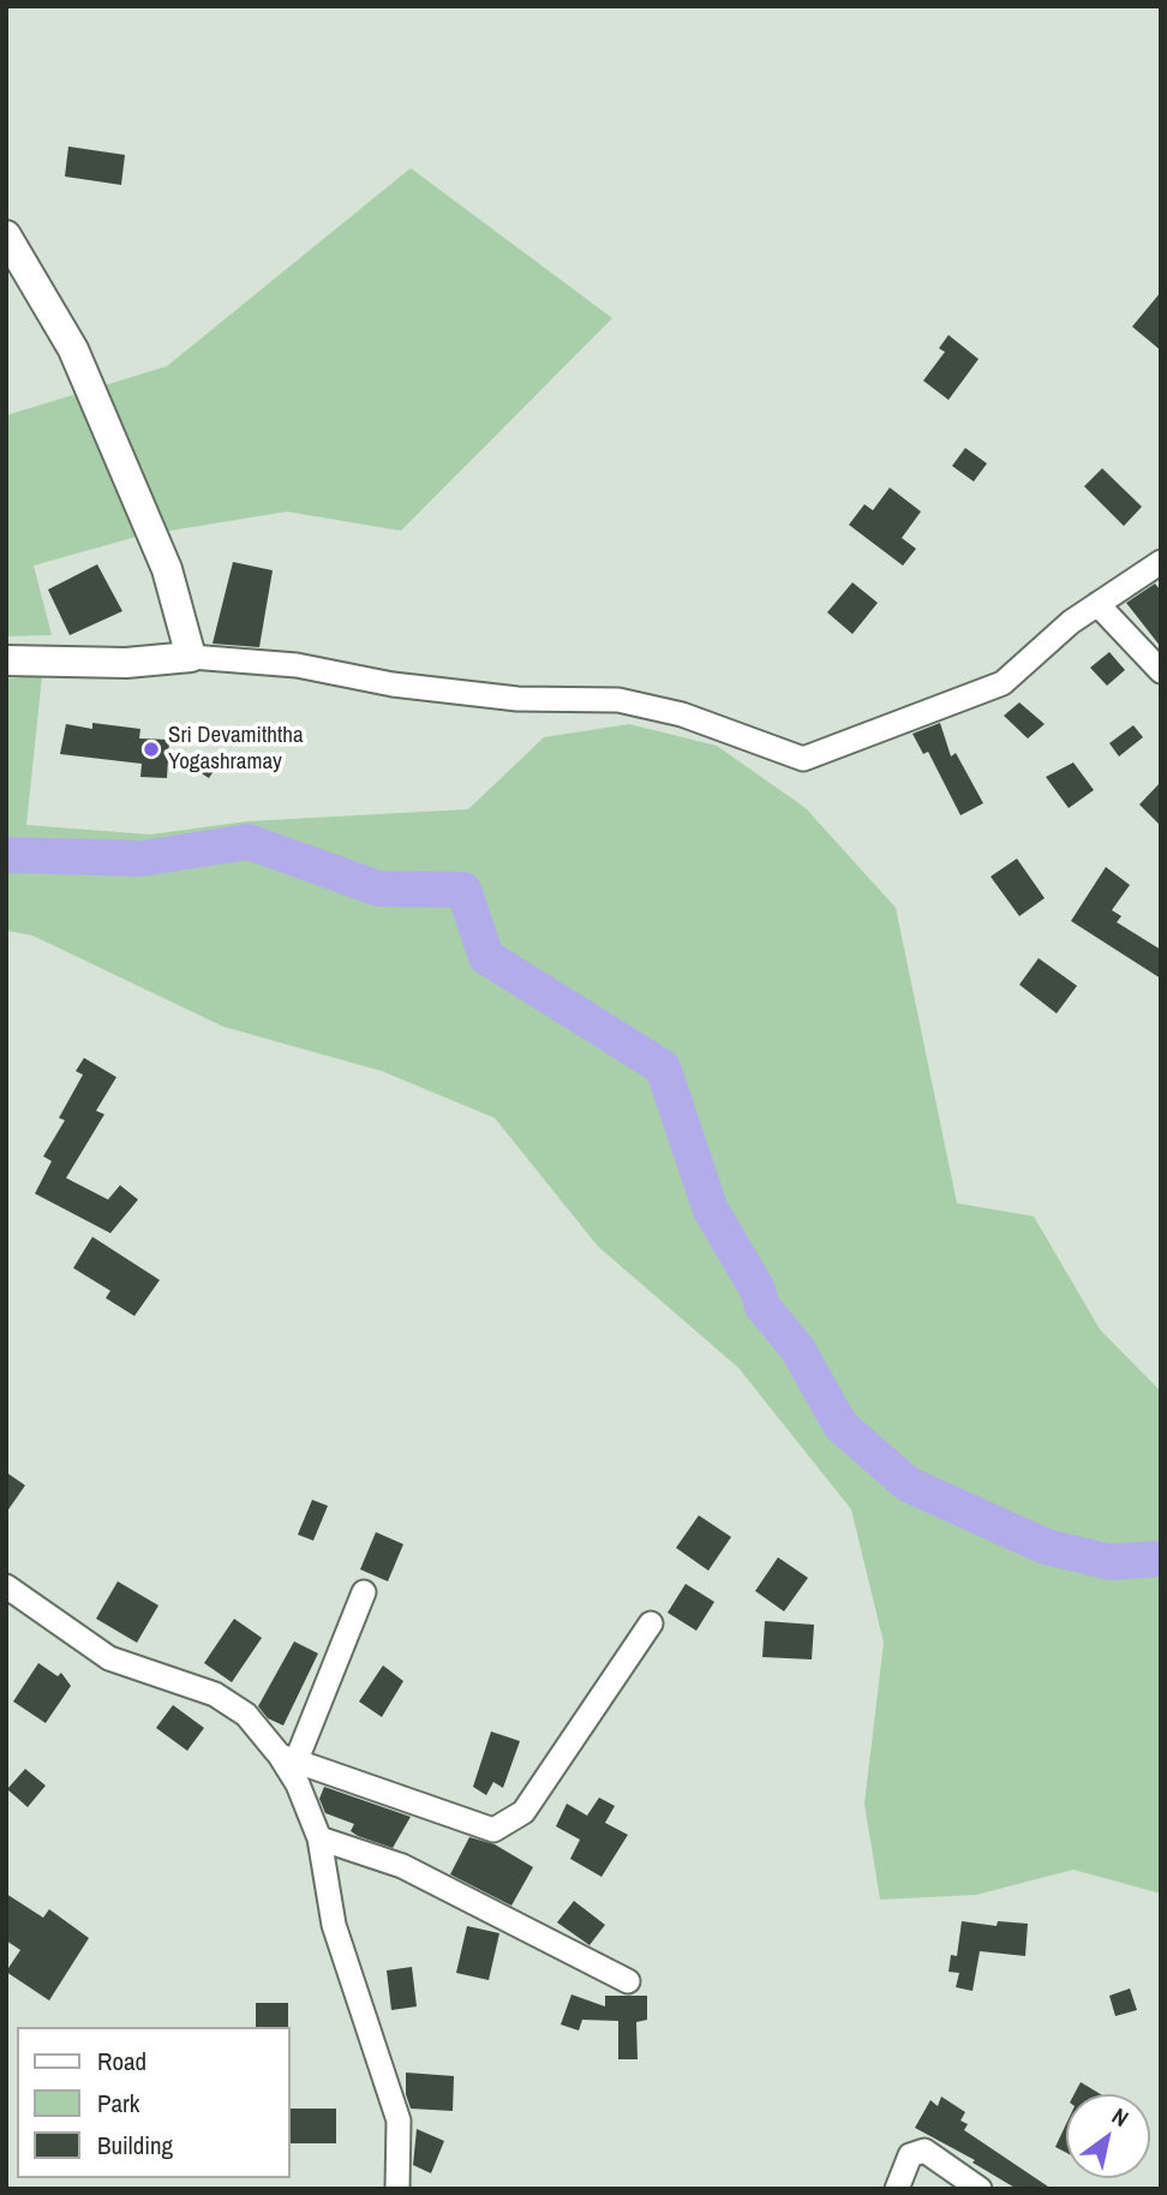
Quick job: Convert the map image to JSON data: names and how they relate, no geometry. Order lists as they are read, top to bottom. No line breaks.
{"places":["Sri Devamiththa Yogashramay"],"legend":["Road","Park","Building"],"north":"top right"}
